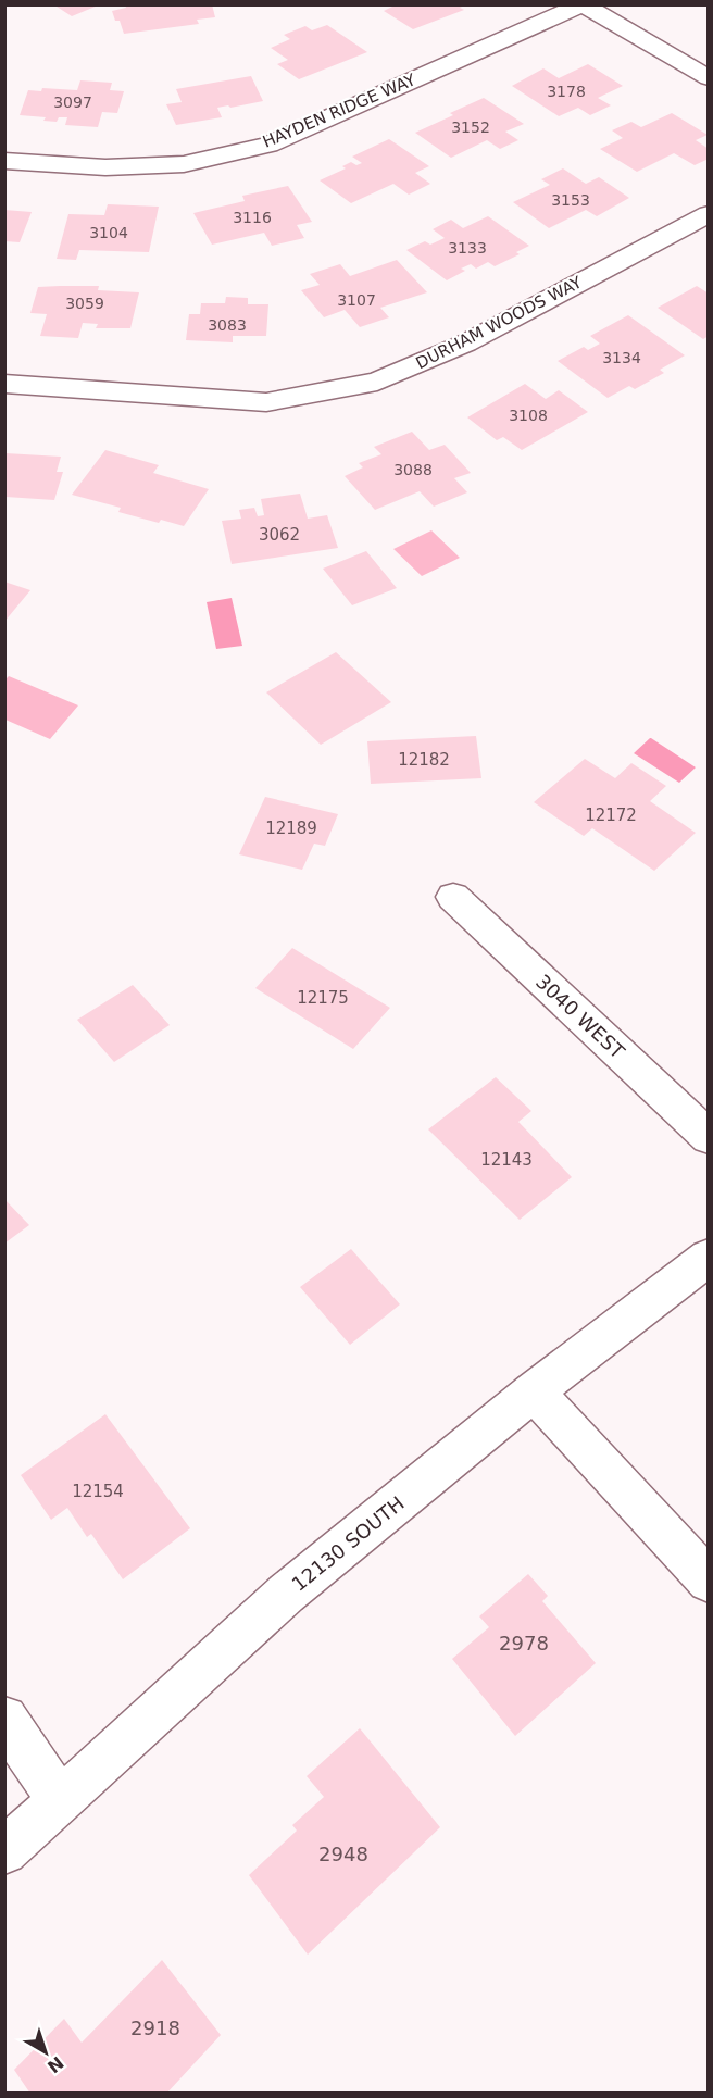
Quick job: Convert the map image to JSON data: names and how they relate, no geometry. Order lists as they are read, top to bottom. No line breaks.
{"streets":{"street":["HAYDEN RIDGE WAY","DURHAM WOODS WAY","3040 WEST","12130 SOUTH"]},"house_numbers":["3178","3097","3152","3153","3116","3104","3133","3107","3059","3083","3134","3108","3088","3062","12182","12172","12189","12175","12143","12154","2978","2948","2918"],"north":"bottom right"}
